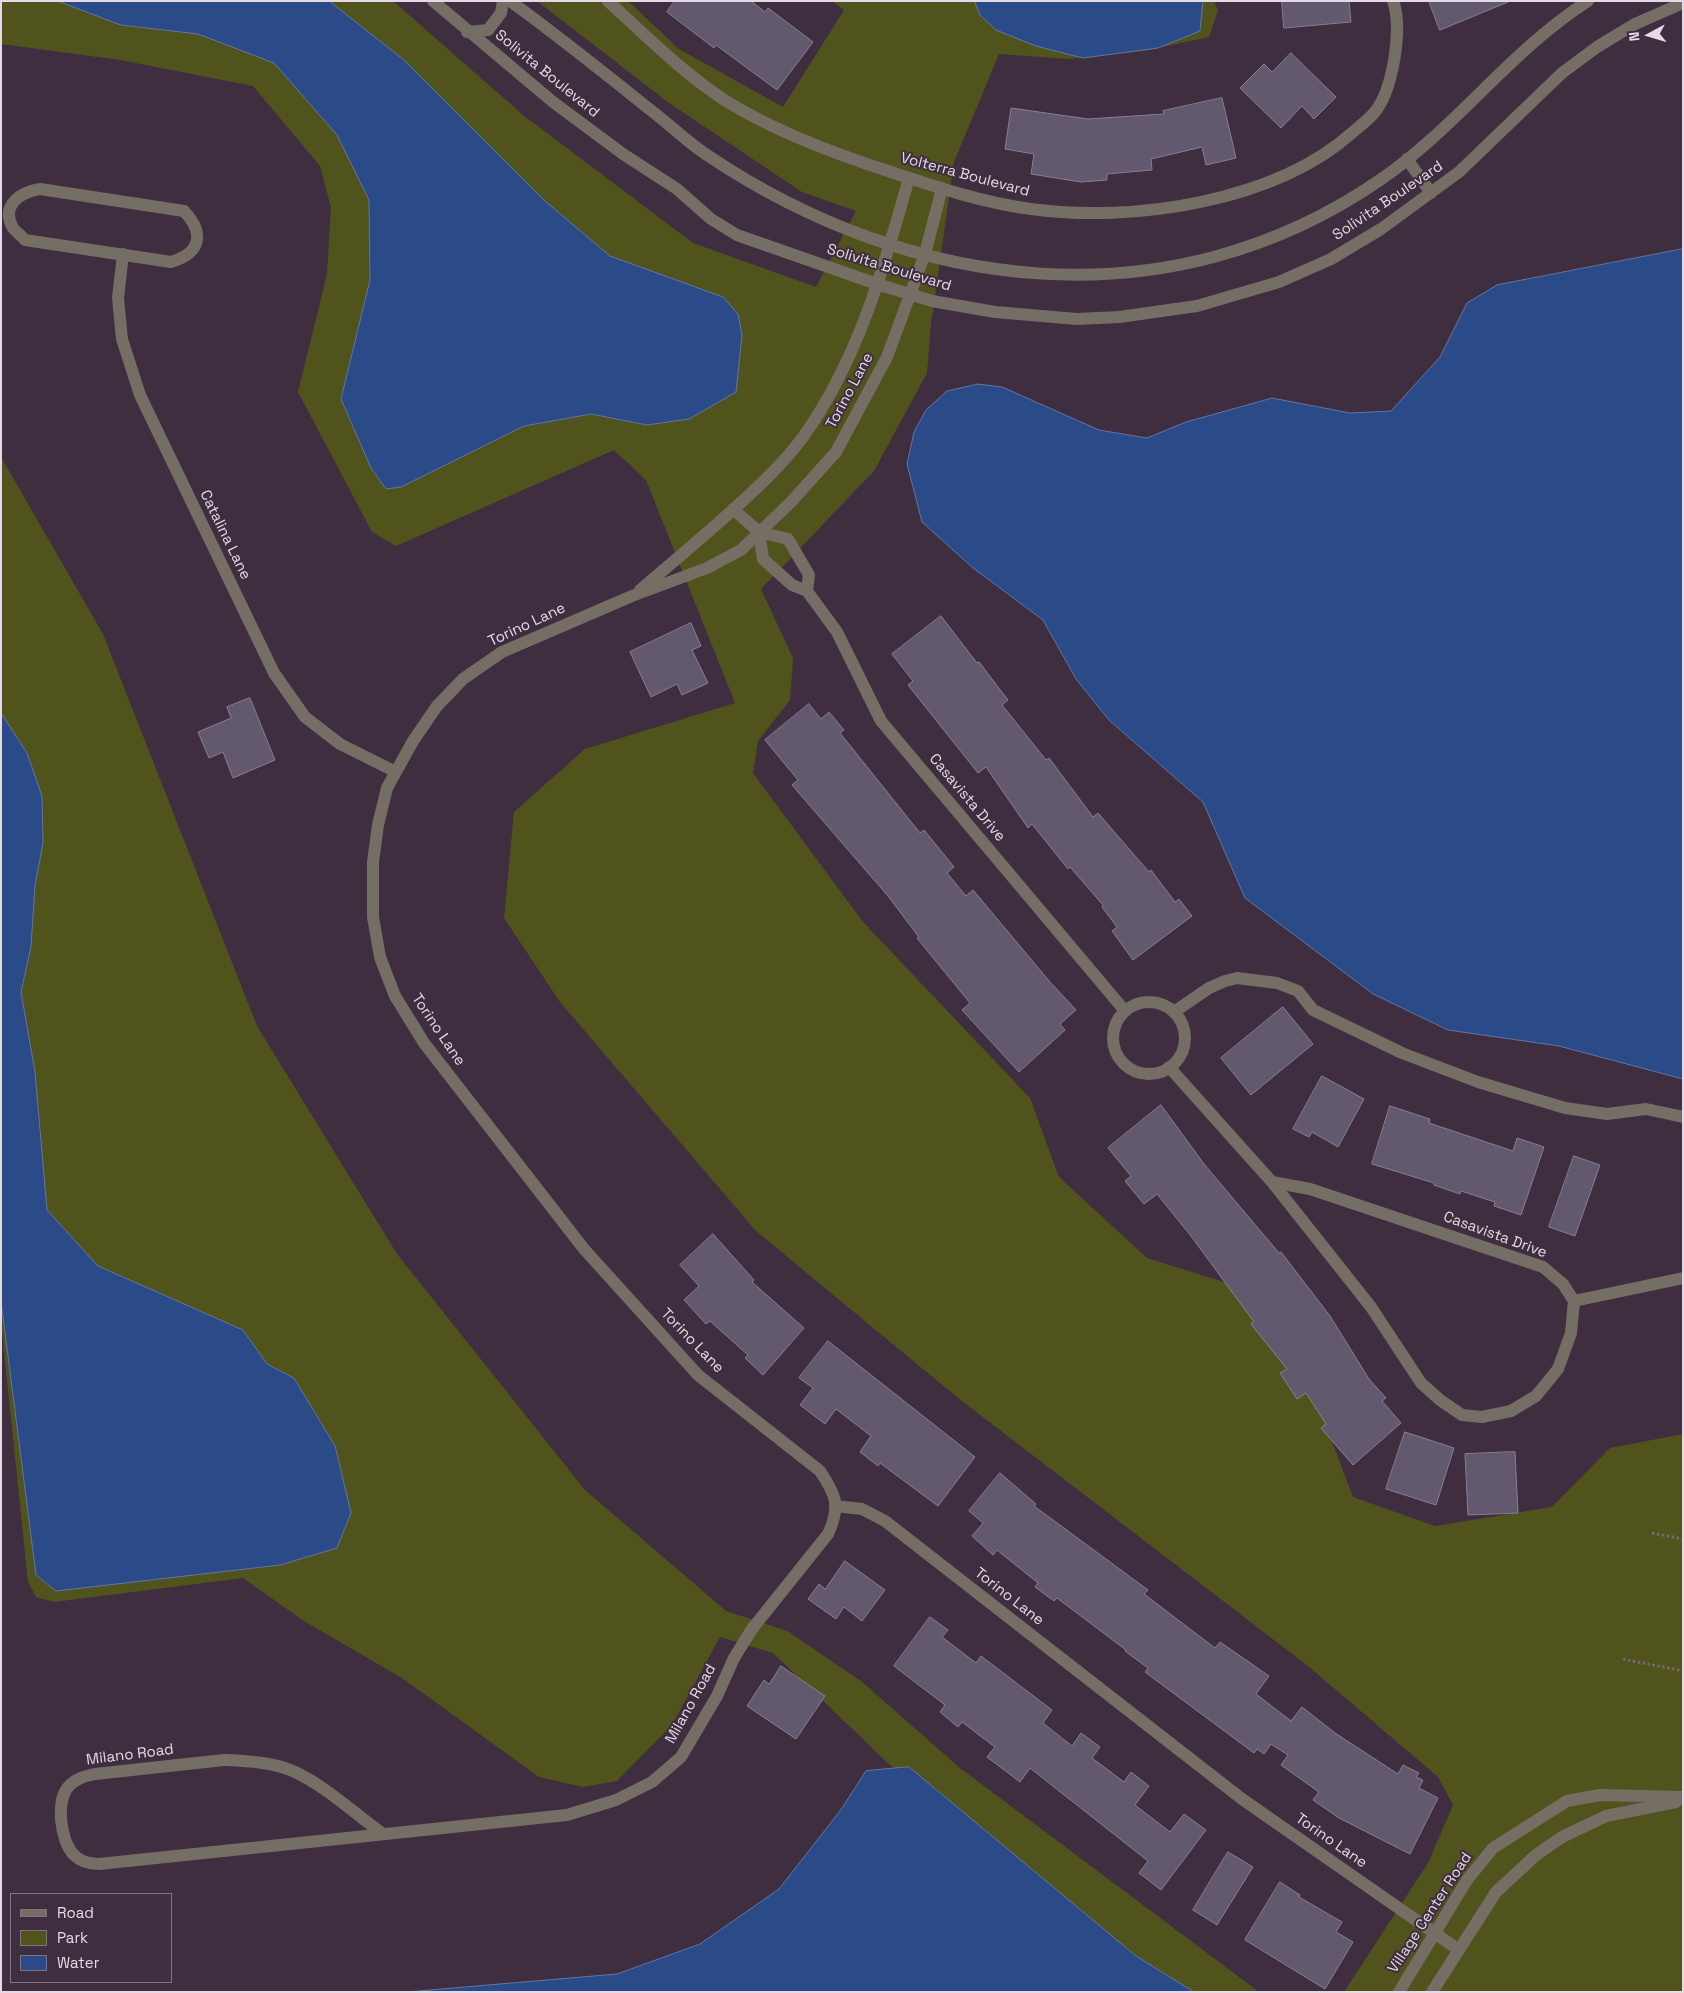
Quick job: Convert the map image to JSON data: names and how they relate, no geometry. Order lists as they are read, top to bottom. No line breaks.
{"streets":{"street":["Solivita Boulevard","Volterra Boulevard","Torino Lane","Catalina Lane","Casavista Drive","Milano Road","Village Center Road"]},"crossings":[["Solivita Boulevard","Torino Lane"],["Volterra Boulevard","Torino Lane"],["Torino Lane","Catalina Lane"],["Torino Lane","Casavista Drive"],["Torino Lane","Milano Road"],["Torino Lane","Village Center Road"]],"legend":["Road","Park","Water"],"north":"left"}
